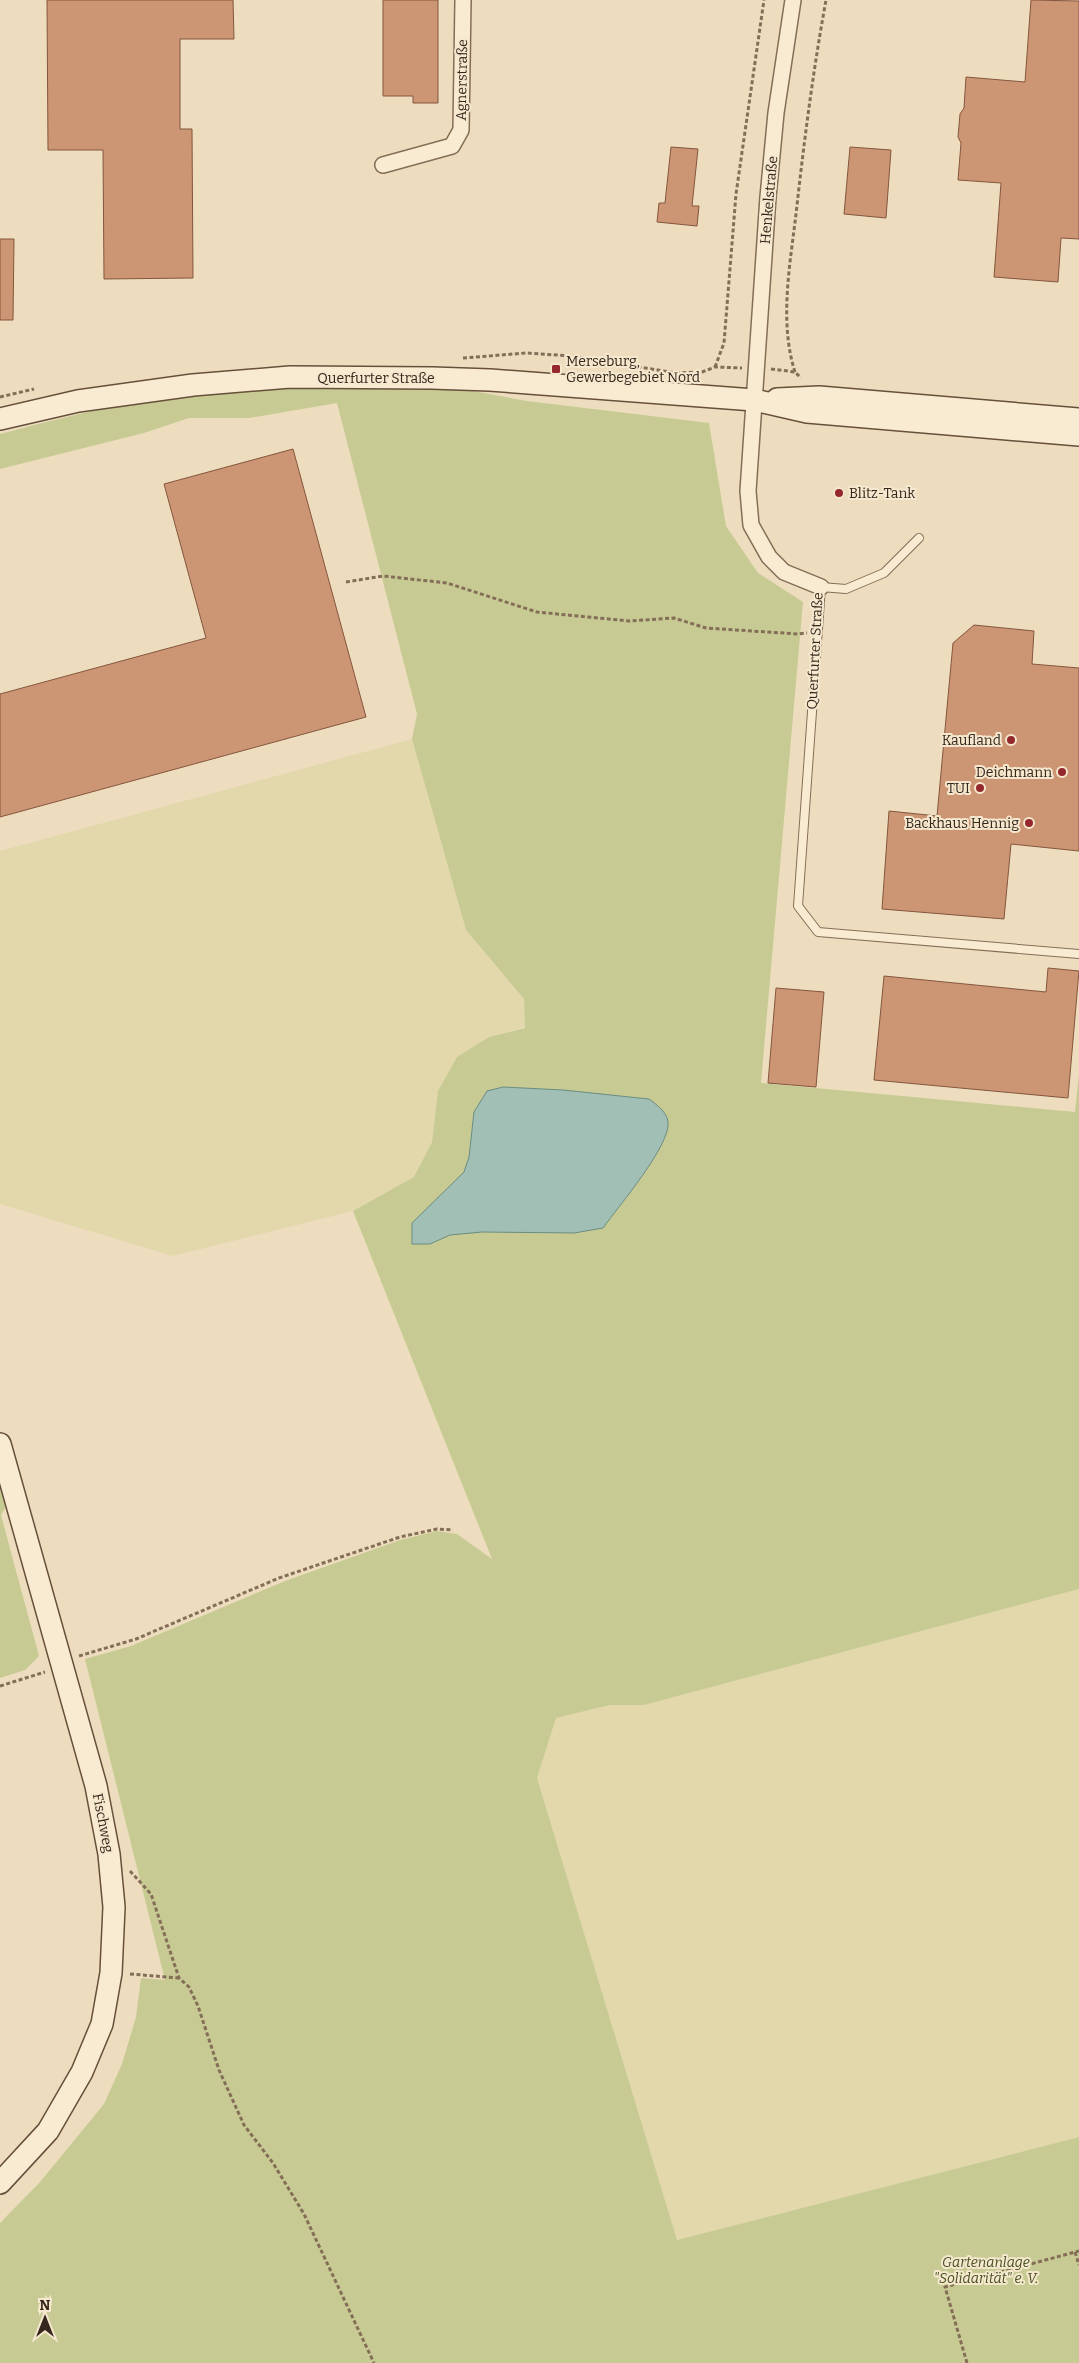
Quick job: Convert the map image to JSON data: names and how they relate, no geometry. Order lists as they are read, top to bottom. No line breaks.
{"streets":{"main road":["Querfurter Straße","Fischweg"],"street":["Agnerstraße","Henkelstraße"]},"crossings":[["Henkelstraße","Querfurter Straße"]],"parks":["Gartenanlage \"Solidarität\" e. V."],"places":{"transit":["Merseburg, Gewerbegebiet Nord"],"other":["Blitz-Tank","Kaufland","Deichmann","TUI","Backhaus Hennig"]},"north":"top"}
